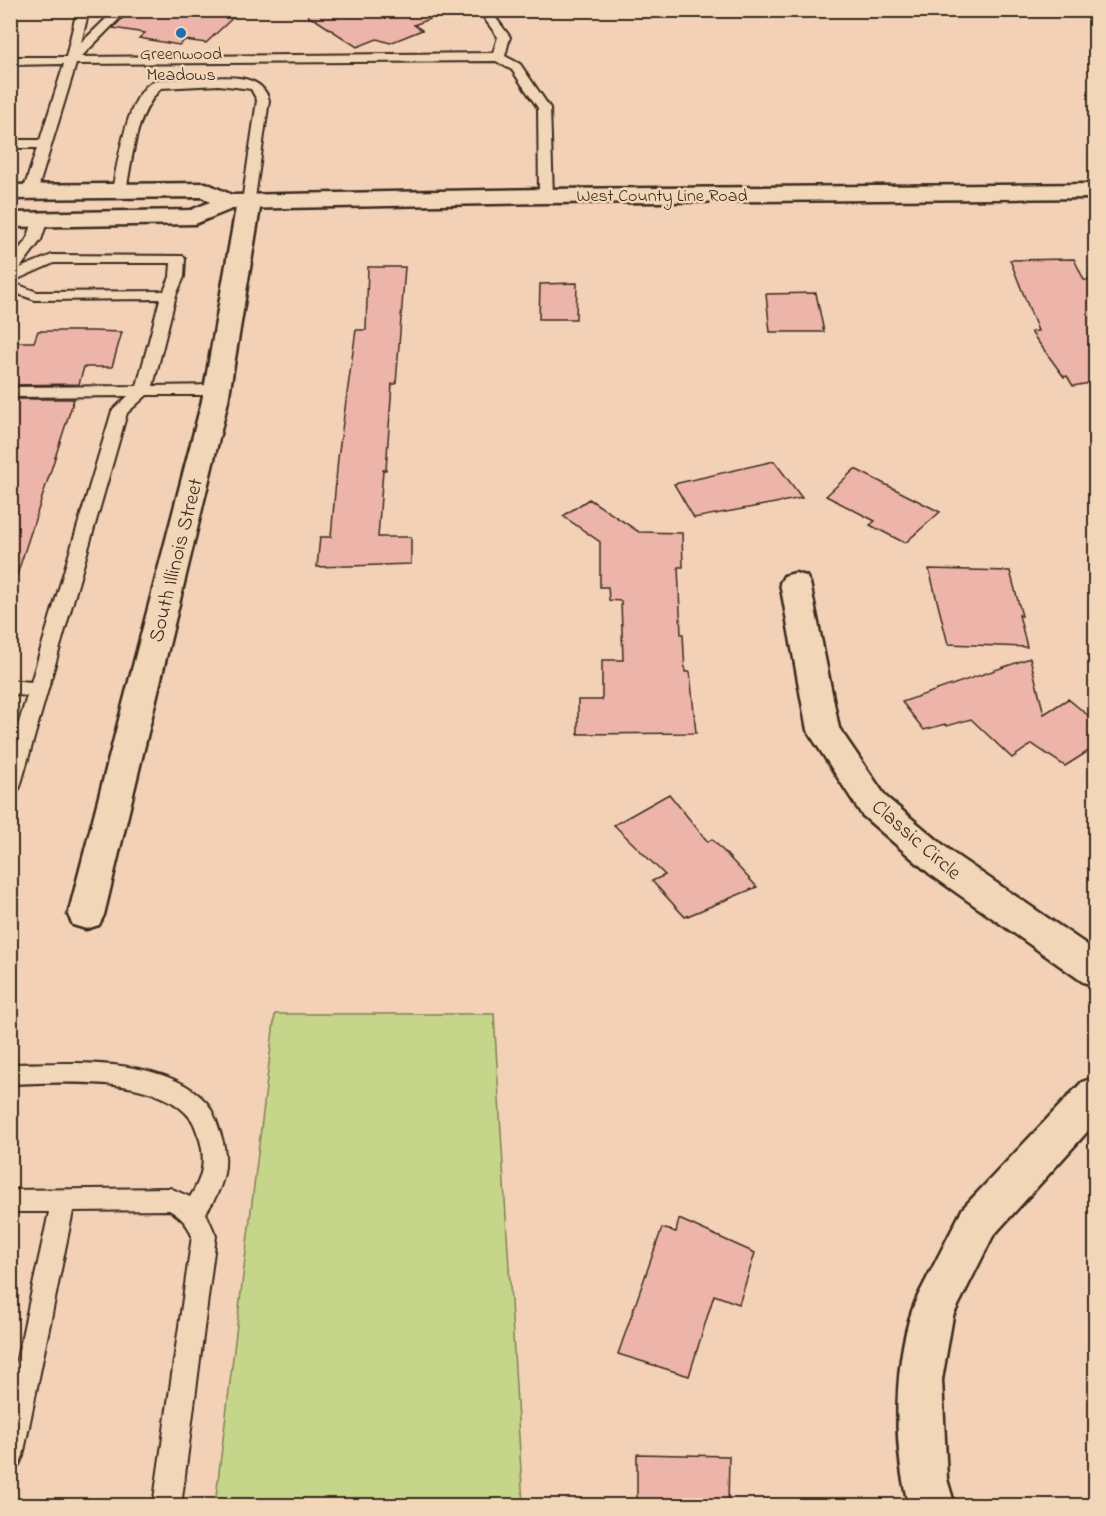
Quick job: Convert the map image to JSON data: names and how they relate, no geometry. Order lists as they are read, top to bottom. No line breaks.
{"streets":{"street":["West County Line Road","South Illinois Street","Classic Circle"]},"crossings":[["West County Line Road","South Illinois Street"]],"places":["Greenwood Meadows"]}
